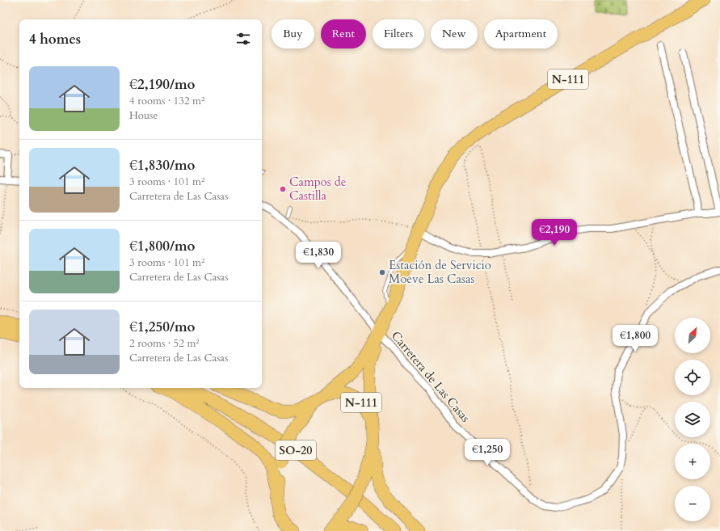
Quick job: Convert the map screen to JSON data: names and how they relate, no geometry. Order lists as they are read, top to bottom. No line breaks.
{"streets":{"highway":["N-111","SO-20"],"street":["Carretera de Las Casas"]},"crossings":[["N-111","Carretera de Las Casas"],["N-111","SO-20"]],"places":["Campos de Castilla","Estación de Servicio Moeve Las Casas"],"north":"top right","page":{"chip":["Buy","Rent","Filters","New","Apartment"],"heading":"4 homes","list":[{"name":"€2,190/mo","note":"4 rooms · 132 m² · House"},{"name":"€1,830/mo","note":"3 rooms · 101 m² · Carretera de Las Casas"},{"name":"€1,800/mo","note":"3 rooms · 101 m² · Carretera de Las Casas"},{"name":"€1,250/mo","note":"2 rooms · 52 m² · Carretera de Las Casas"}],"price":["€2,190","€1,830","€1,800","€1,250"],"map_buttons":["+","−"]}}
